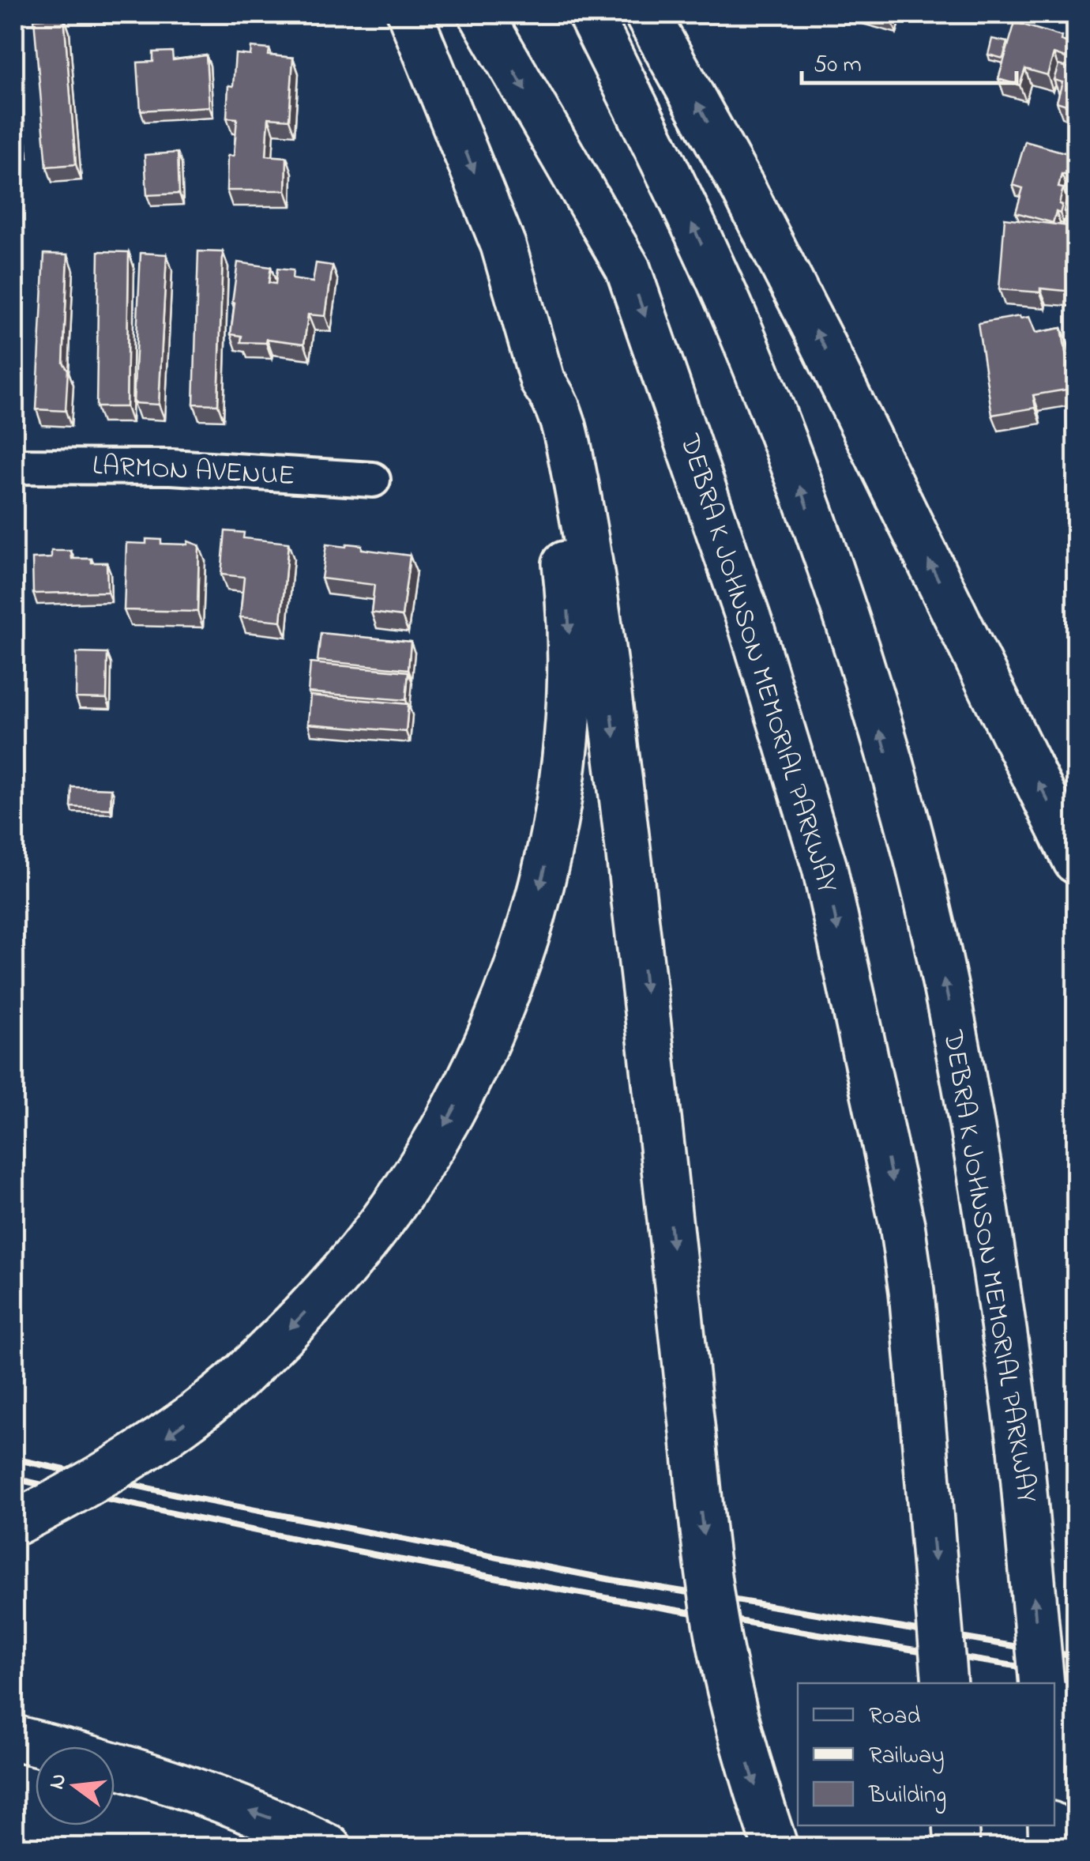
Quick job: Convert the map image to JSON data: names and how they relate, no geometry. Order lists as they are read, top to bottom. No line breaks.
{"streets":{"highway":["DEBRA K JOHNSON MEMORIAL PARKWAY"],"street":["LARMON AVENUE"]},"legend":["Road","Railway","Building"],"scale_bar":"50 m","north":"left"}
